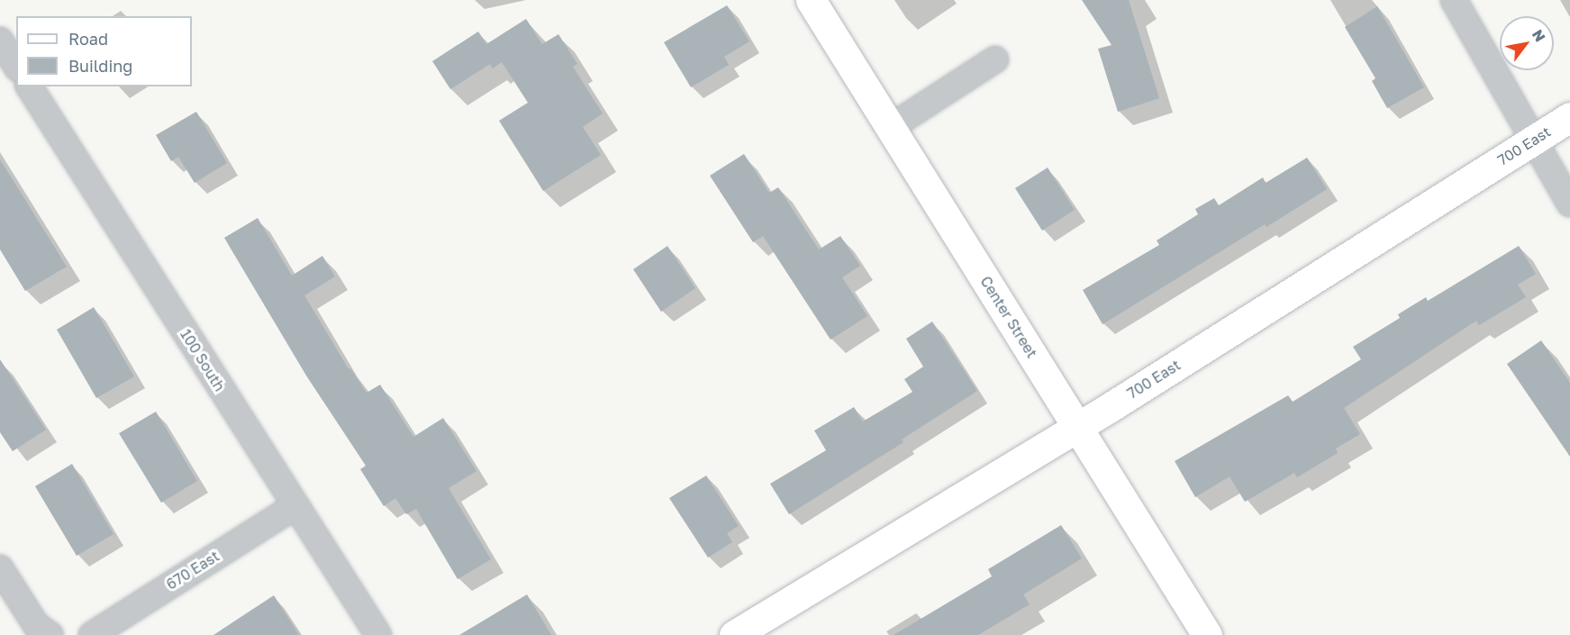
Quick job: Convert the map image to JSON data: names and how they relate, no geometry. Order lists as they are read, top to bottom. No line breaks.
{"streets":{"street":["700 East","Center Street","100 South","670 East"]},"crossings":[["700 East","Center Street"],["100 South","670 East"]],"legend":["Road","Building"],"north":"top right"}
